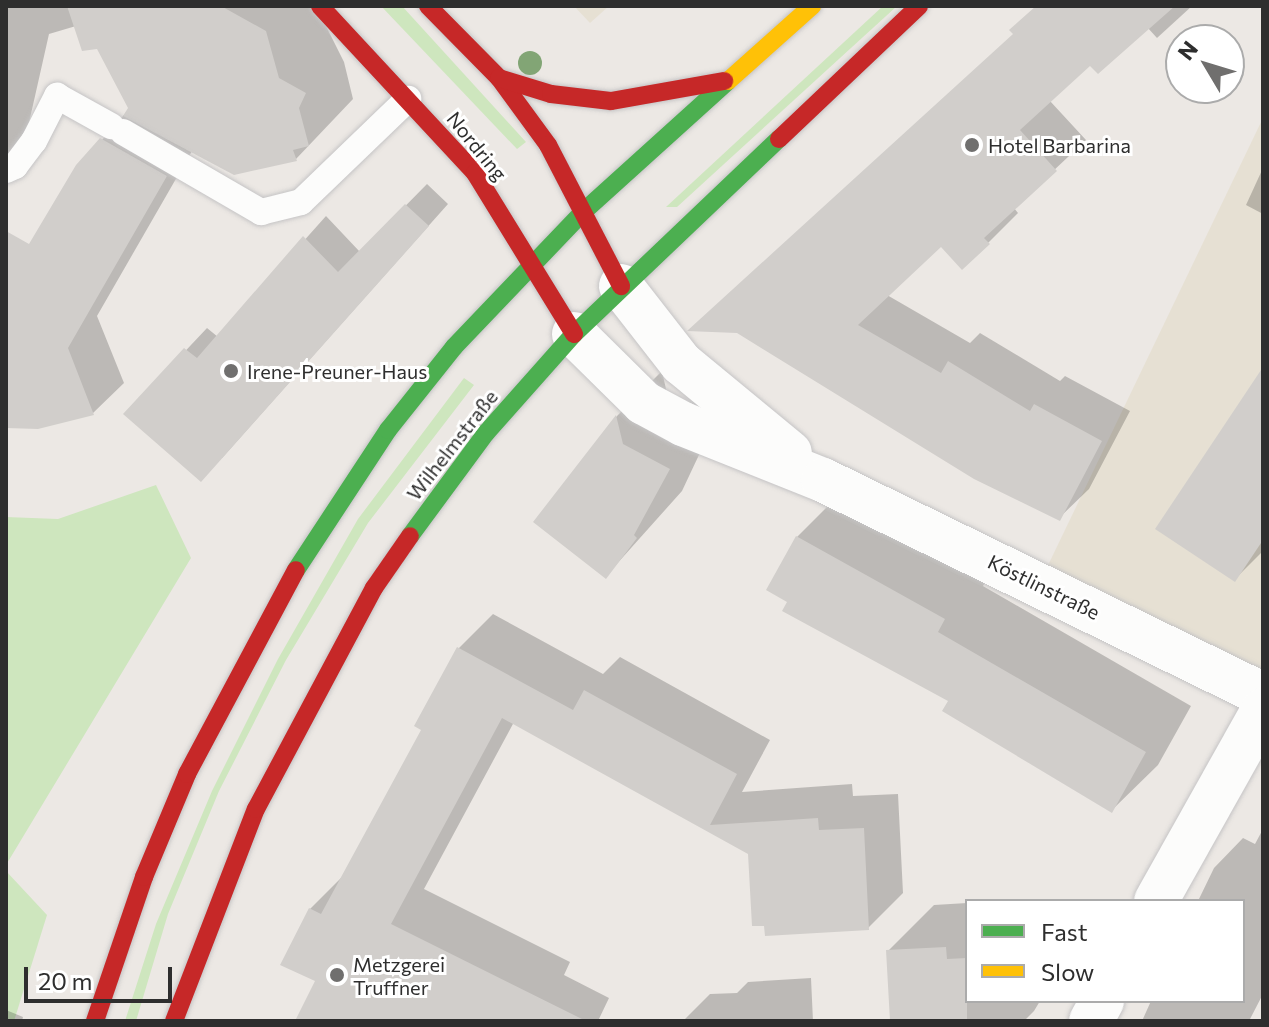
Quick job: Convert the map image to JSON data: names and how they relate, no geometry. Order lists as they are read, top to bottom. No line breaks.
{"streets":{"main road":["Nordring","Wilhelmstraße"],"street":["Köstlinstraße"]},"crossings":[["Nordring","Wilhelmstraße"],["Nordring","Köstlinstraße"],["Wilhelmstraße","Köstlinstraße"]],"places":["Hotel Barbarina","Irene-Preuner-Haus","Metzgerei Truffner"],"legend":["Fast","Slow"],"scale_bar":"20 m","north":"top left"}
